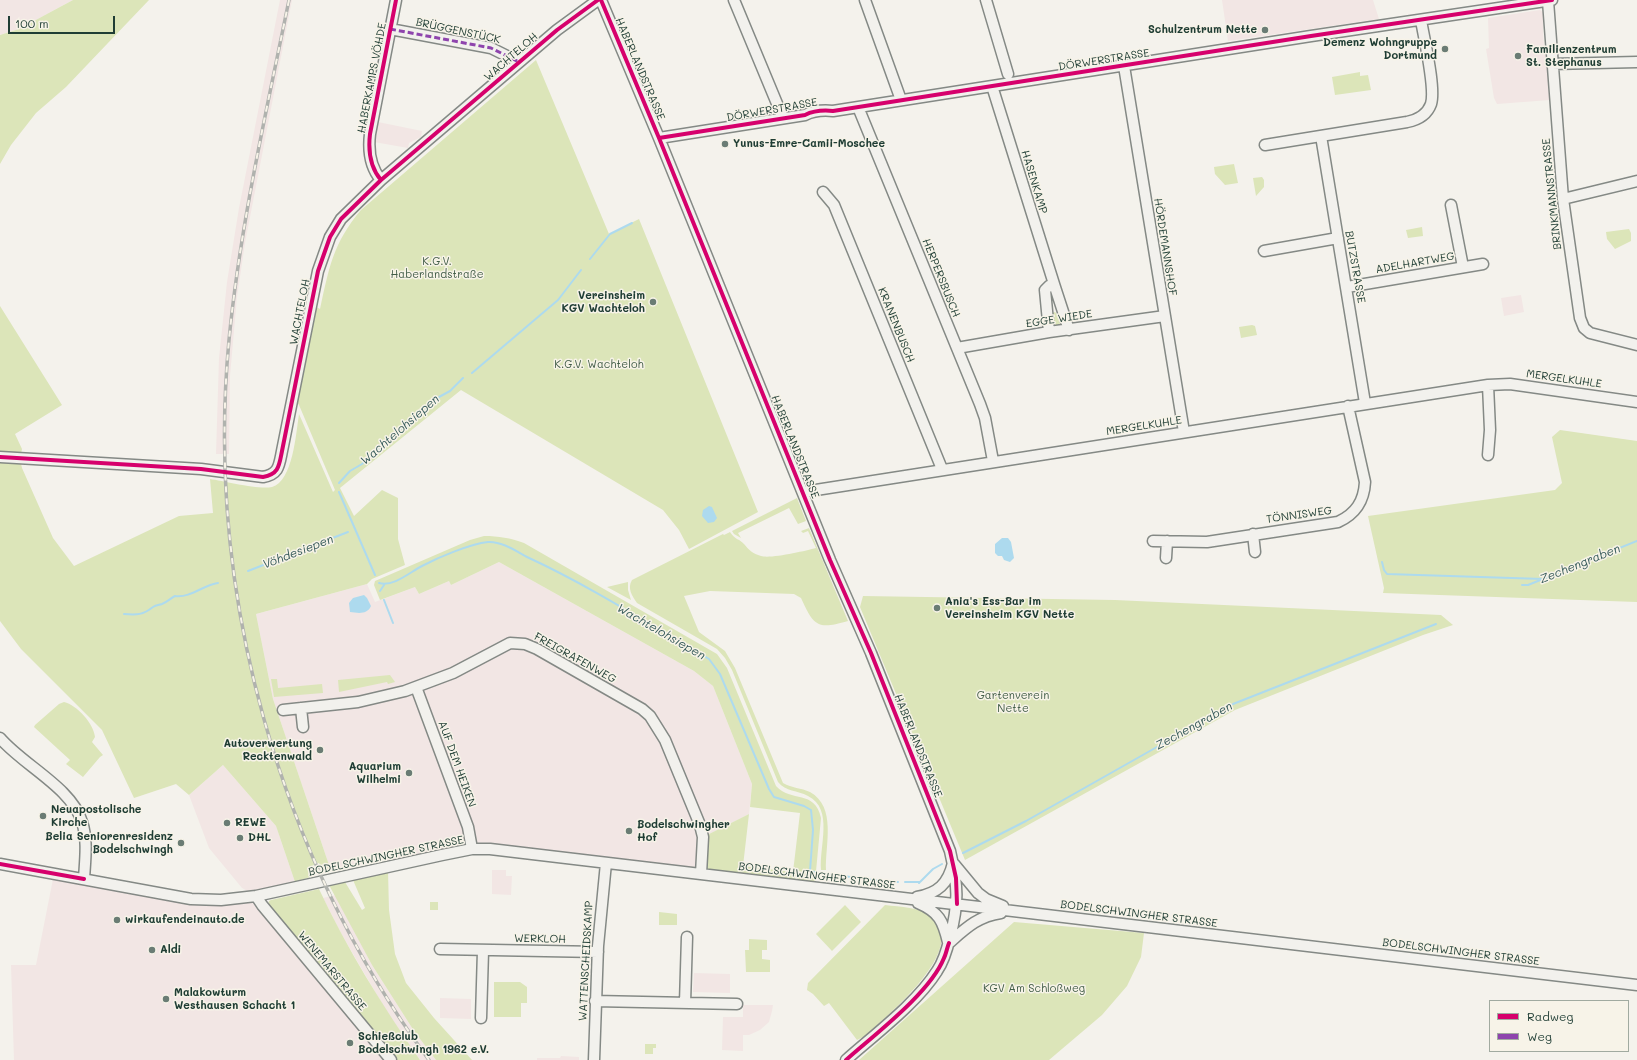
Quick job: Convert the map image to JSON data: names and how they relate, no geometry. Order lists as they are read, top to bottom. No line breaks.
{"streets":{"street":["BRÜGGENSTÜCK","WACHTELOH","DÖRWERSTRASSE","HABERLANDSTRASSE","HABERKAMPS VÖHDE","HASENKAMP","BRINKMANNSTRASSE","HÖRDEMANNSHOF","ADELHARTWEG","BUTZSTRASSE","HERPERSBUSCH","EGGE WIEDE","KRANENBUSCH","MERGELKUHLE","TÖNNISWEG","FREIGRAFENWEG","AUF DEM HEIKEN","BODELSCHWINGHER STRASSE","WERKLOH","WATTENSCHEIDSKAMP","WENEMARSTRASSE"]},"crossings":[["BRÜGGENSTÜCK","WACHTELOH"],["BRÜGGENSTÜCK","HABERKAMPS VÖHDE"],["WACHTELOH","HABERLANDSTRASSE"],["WACHTELOH","HABERKAMPS VÖHDE"],["DÖRWERSTRASSE","HABERLANDSTRASSE"],["DÖRWERSTRASSE","HASENKAMP"],["DÖRWERSTRASSE","BRINKMANNSTRASSE"],["DÖRWERSTRASSE","HÖRDEMANNSHOF"],["DÖRWERSTRASSE","HERPERSBUSCH"],["HABERLANDSTRASSE","MERGELKUHLE"],["HABERLANDSTRASSE","BODELSCHWINGHER STRASSE"],["HASENKAMP","EGGE WIEDE"],["HÖRDEMANNSHOF","EGGE WIEDE"],["HÖRDEMANNSHOF","MERGELKUHLE"],["ADELHARTWEG","BUTZSTRASSE"],["BUTZSTRASSE","MERGELKUHLE"],["HERPERSBUSCH","EGGE WIEDE"],["HERPERSBUSCH","MERGELKUHLE"],["KRANENBUSCH","MERGELKUHLE"],["MERGELKUHLE","TÖNNISWEG"],["FREIGRAFENWEG","AUF DEM HEIKEN"],["FREIGRAFENWEG","BODELSCHWINGHER STRASSE"],["AUF DEM HEIKEN","BODELSCHWINGHER STRASSE"],["BODELSCHWINGHER STRASSE","WATTENSCHEIDSKAMP"],["BODELSCHWINGHER STRASSE","WENEMARSTRASSE"],["WERKLOH","WATTENSCHEIDSKAMP"]],"water":["Wachtelohsiepen","Vöhdesiepen","Zechengraben"],"parks":["K.G.V. Haberlandstraße","K.G.V. Wachteloh","Gartenverein Nette","KGV Am Schloßweg"],"places":["Schulzentrum Nette","Demenz Wohngruppe Dortmund","Familienzentrum St. Stephanus","Yunus-Emre-Camii-Moschee","Vereinsheim KGV Wachteloh","Ania's Ess-Bar im Vereinsheim KGV Nette","Autoverwertung Recktenwald","Aquarium Wilhelmi","Neuapostolische Kirche","REWE","Bodelschwingher Hof","DHL","Belia Seniorenresidenz Bodelschwingh","wirkaufendeinauto.de","Aldi","Malakowturm Westhausen Schacht 1","Schießclub Bodelschwingh 1962 e.V."],"legend":["Radweg","Weg"],"scale_bar":"100 m"}
